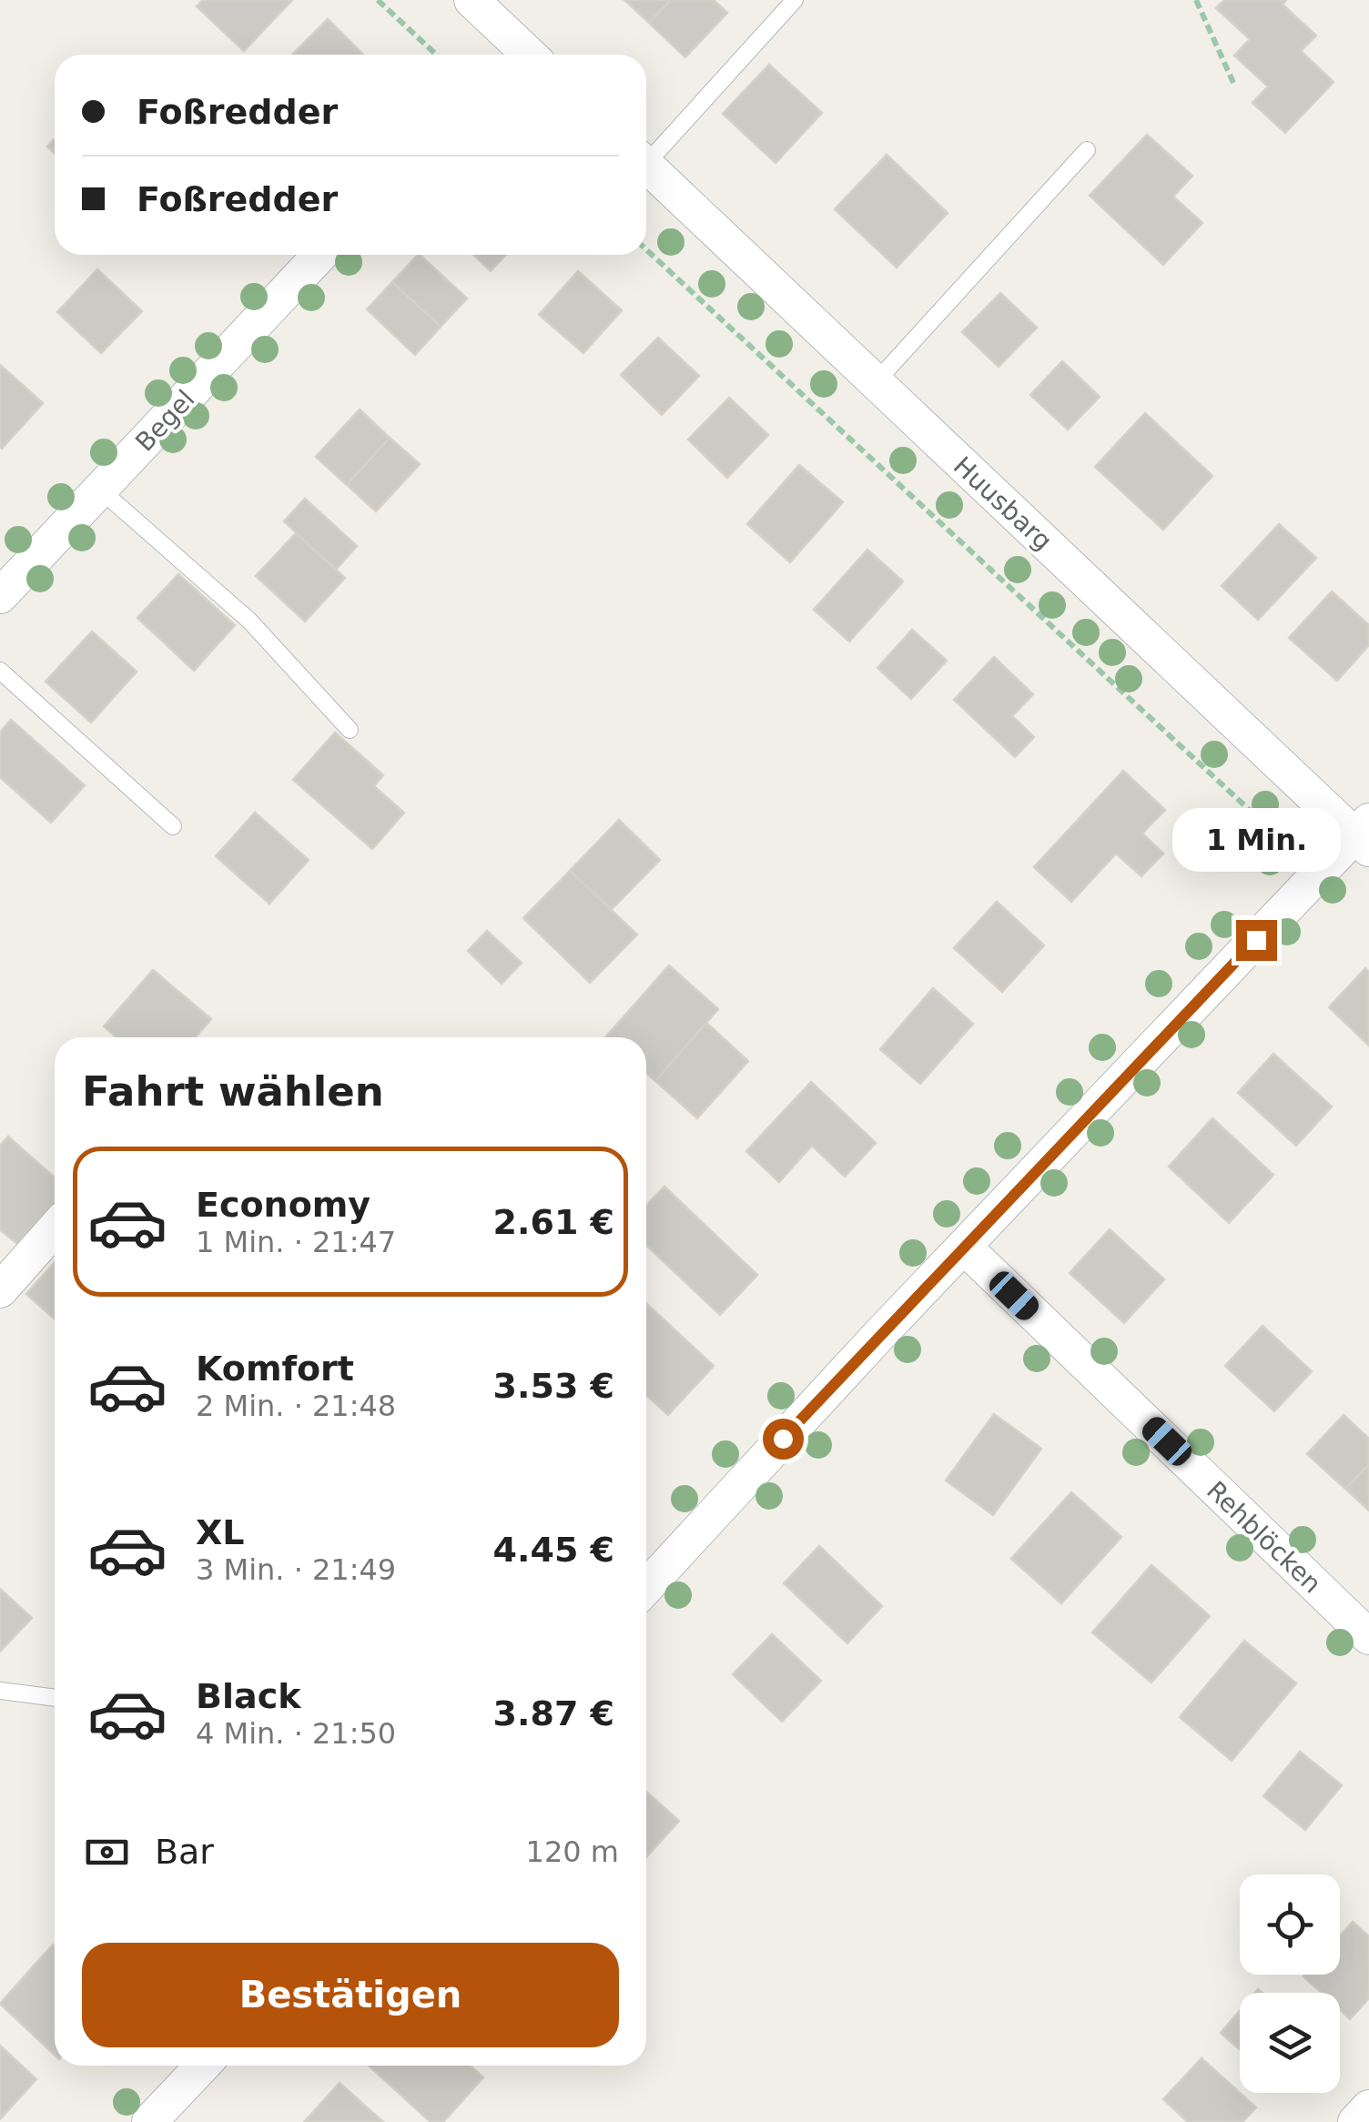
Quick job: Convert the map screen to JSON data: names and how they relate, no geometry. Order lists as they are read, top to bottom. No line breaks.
{"streets":{"street":["Begel","Huusbarg","Rehblöcken"]},"page":{"banner":["Foßredder","Foßredder"],"bubble":"1 Min.","heading":"Fahrt wählen","list":[{"name":"Economy","note":"1 Min. · 21:47","value":"2.61 €"},{"name":"Komfort","note":"2 Min. · 21:48","value":"3.53 €"},{"name":"XL","note":"3 Min. · 21:49","value":"4.45 €"},{"name":"Black","note":"4 Min. · 21:50","value":"3.87 €"}],"pay":["Bar","120 m"],"buttons":"Bestätigen"}}
